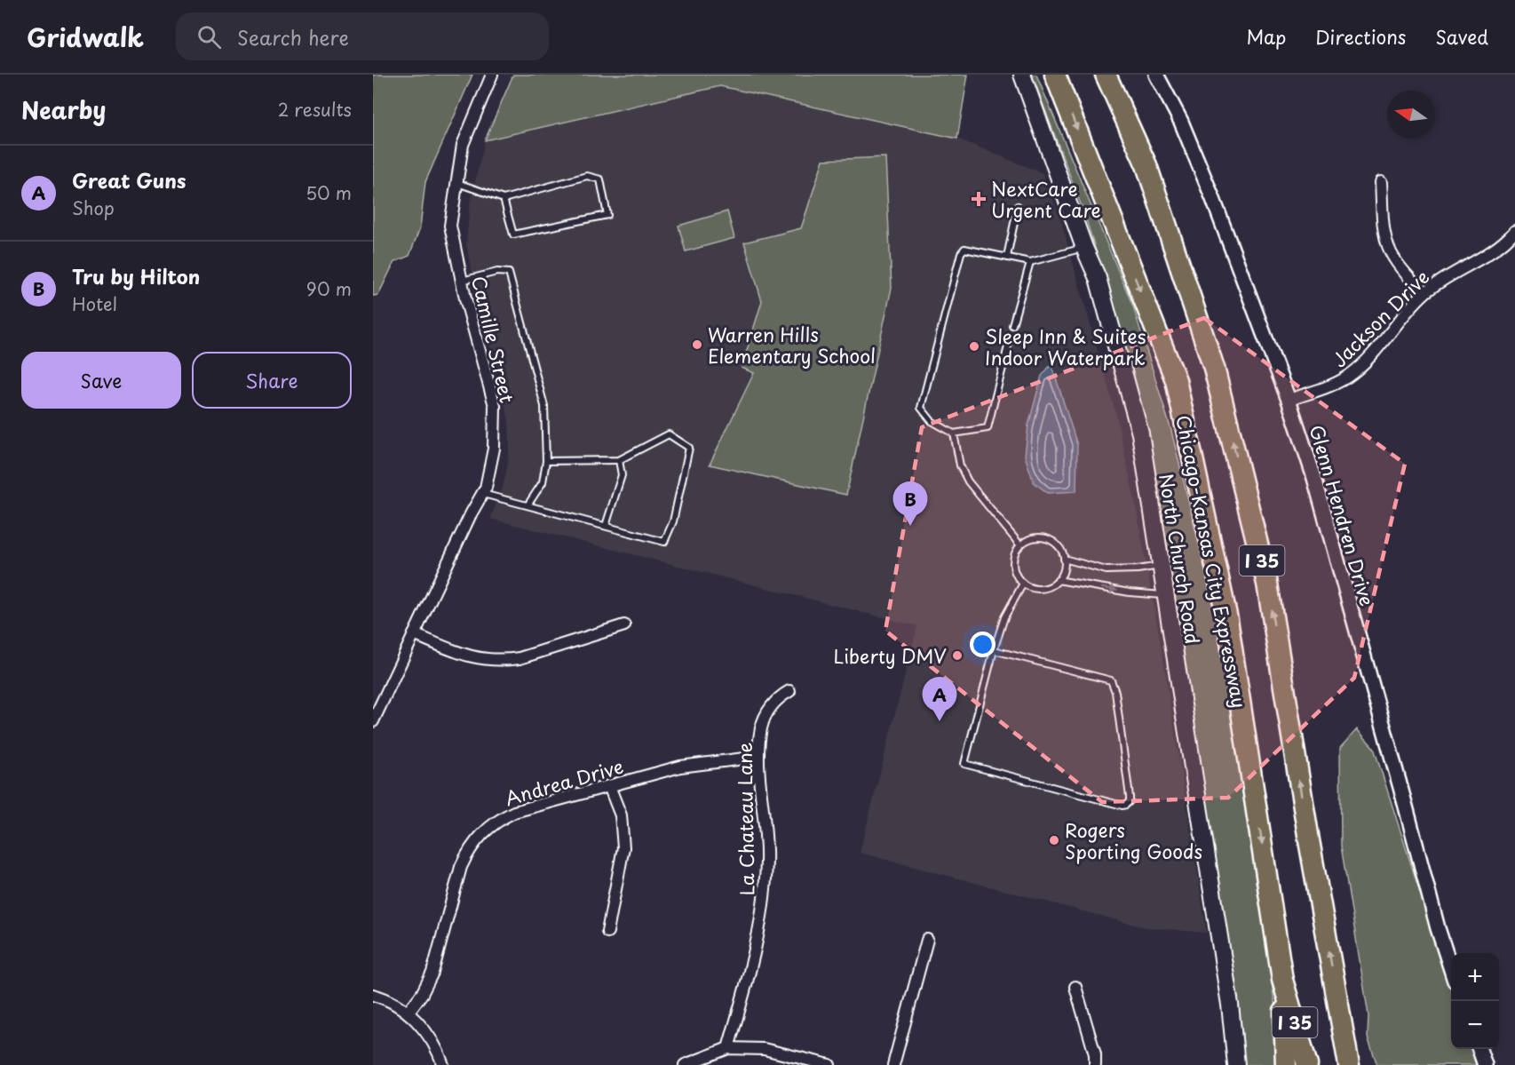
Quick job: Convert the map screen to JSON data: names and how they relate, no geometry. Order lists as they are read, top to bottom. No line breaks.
{"streets":{"highway":["I 35","Chicago-Kansas City Expressway"],"main road":["North Church Road"],"street":["Jackson Drive","Camille Street","Glenn Hendren Drive","Andrea Drive","La Chateau Lane"]},"crossings":[["Jackson Drive","Glenn Hendren Drive"],["Andrea Drive","La Chateau Lane"]],"places":{"health":["NextCare Urgent Care"],"other":["Warren Hills Elementary School","Sleep Inn & Suites Indoor Waterpark","Liberty DMV","Rogers Sporting Goods"]},"north":"left","page":{"header":"Gridwalk","search":"Search here","nav":["Map","Directions","Saved"],"heading":["Nearby","2 results"],"list":[{"mark":"A","name":"Great Guns","note":"Shop","value":"50 m"},{"mark":"B","name":"Tru by Hilton","note":"Hotel","value":"90 m"}],"buttons":["Save","Share"],"pins":["B","A"],"map_buttons":["+","−"]}}
